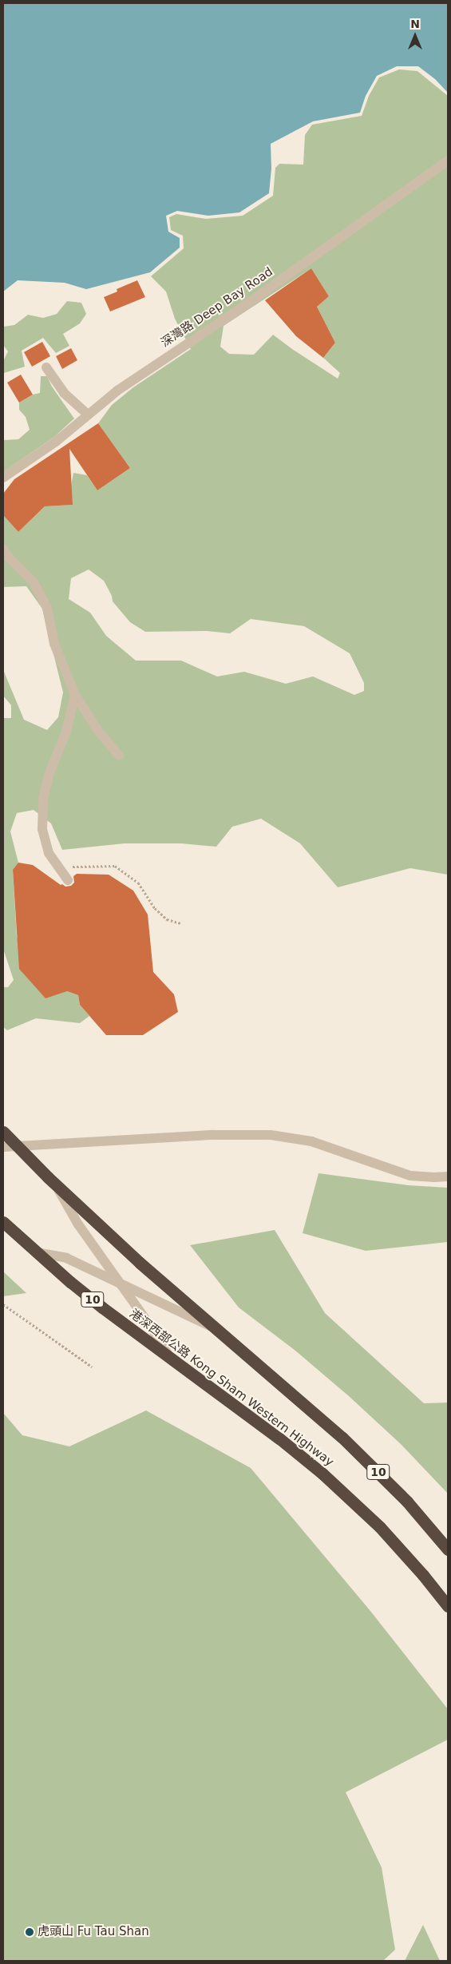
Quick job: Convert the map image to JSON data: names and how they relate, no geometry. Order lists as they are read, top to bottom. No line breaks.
{"streets":{"highway":["10","港深西部公路 Kong Sham Western Highway"],"street":["深灣路 Deep Bay Road"]},"places":["虎頭山 Fu Tau Shan"],"north":"top"}
